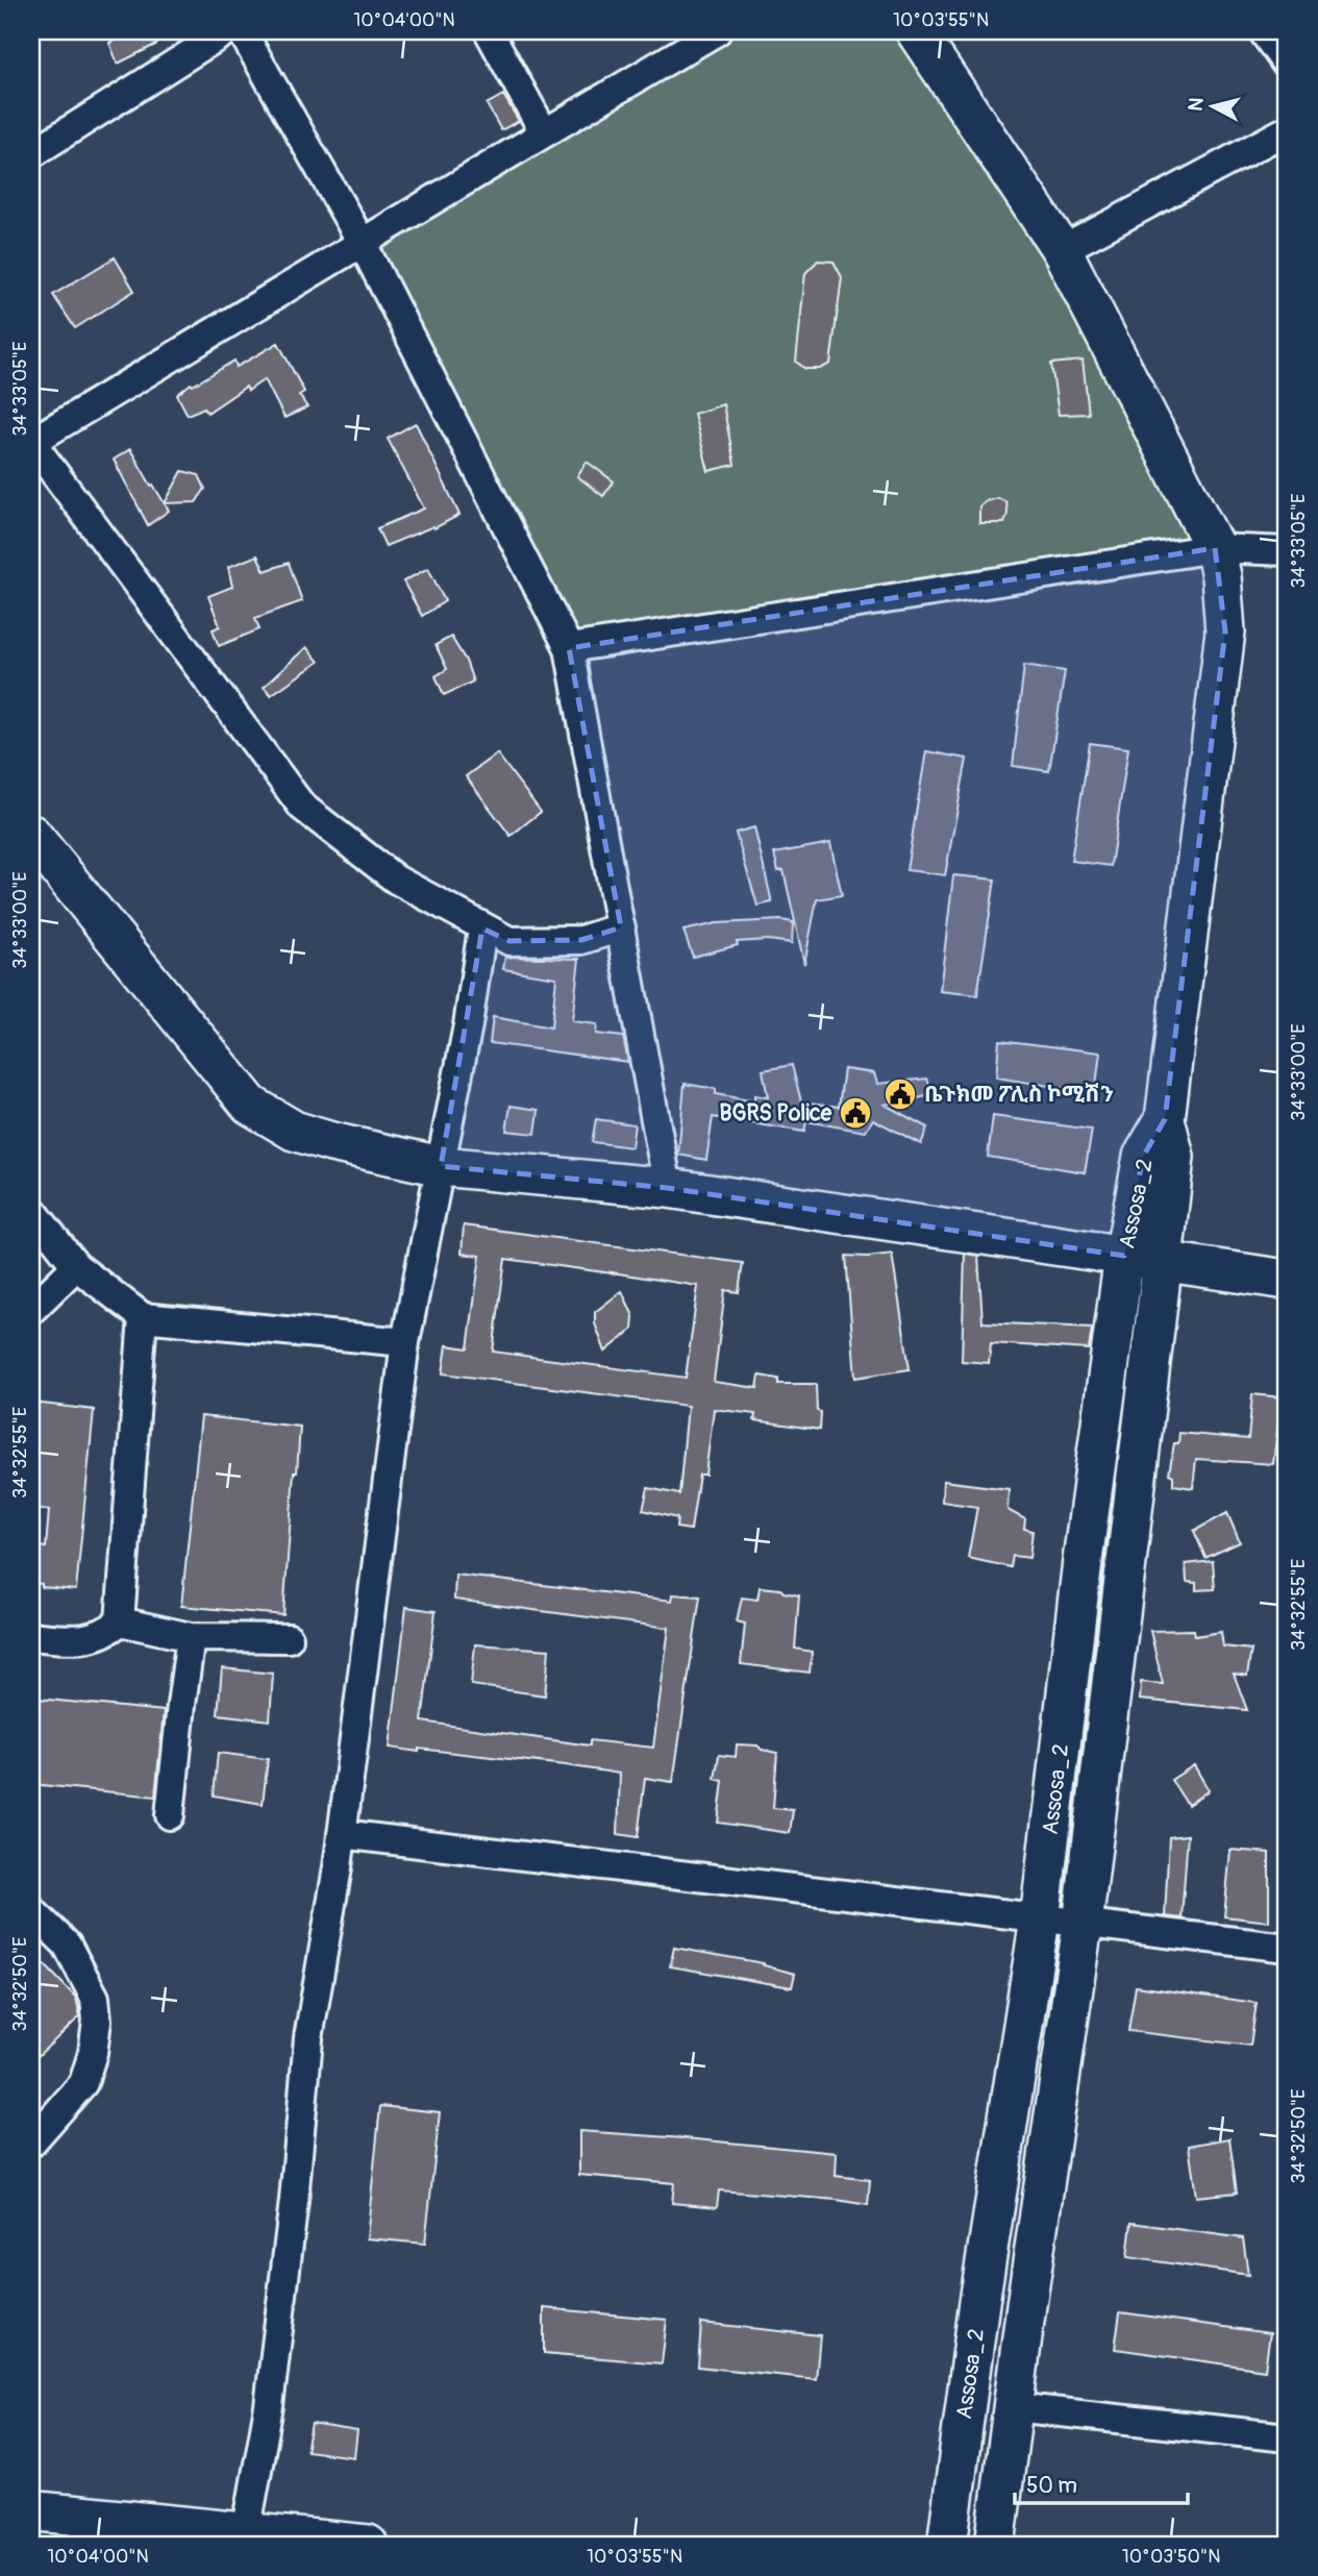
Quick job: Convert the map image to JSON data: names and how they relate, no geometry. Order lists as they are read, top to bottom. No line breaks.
{"streets":{"street":["Assosa_2"]},"places":{"public building":["ቤጉክመ ፖሊስ ኮሚሽን","BGRS Police"]},"scale_bar":"50 m","north":"left","coordinates":["10°04'00\"N","10°03'55\"N","34°33'05\"E","34°33'00\"E","34°32'55\"E","34°32'50\"E","10°03'50\"N"]}
